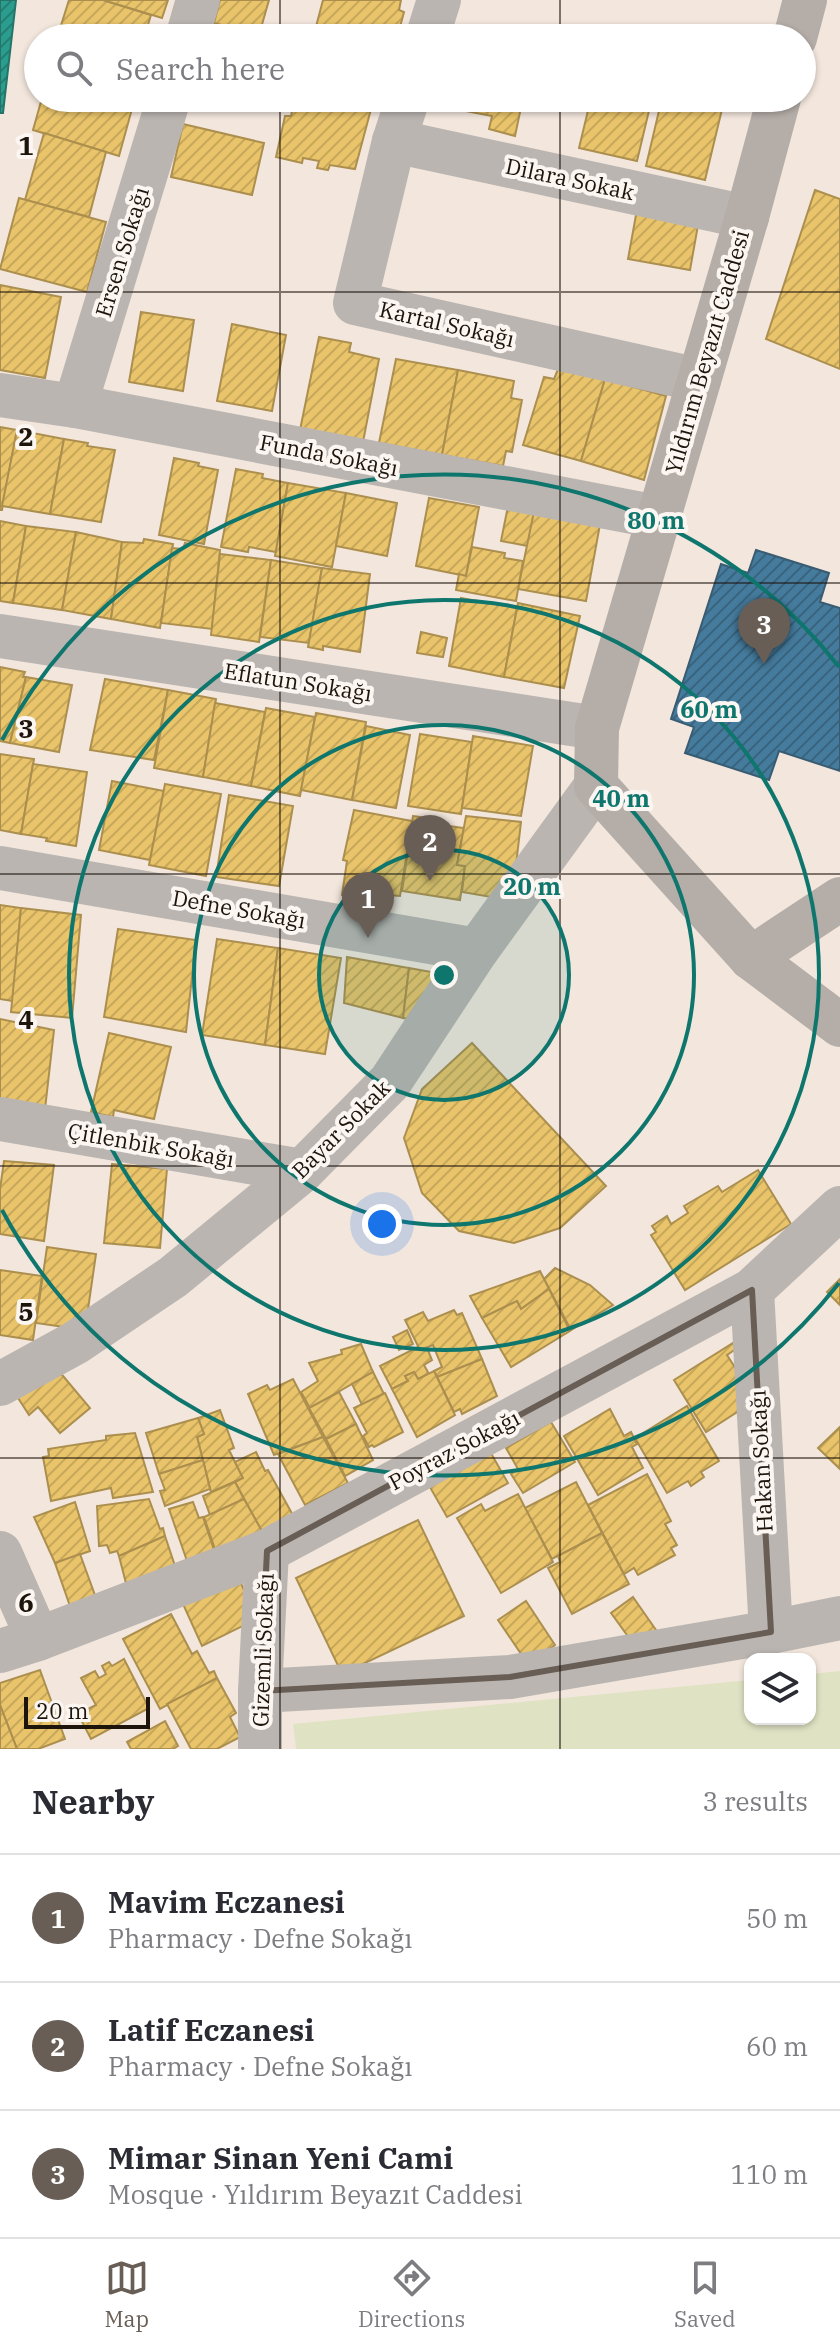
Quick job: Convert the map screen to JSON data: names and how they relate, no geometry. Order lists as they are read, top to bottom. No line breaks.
{"streets":{"main road":["Yıldırım Beyazıt Caddesi"],"street":["Dilara Sokak","Ersen Sokağı","Kartal Sokağı","Funda Sokağı","Eflatun Sokağı","Defne Sokağı","Bayar Sokak","Çitlenbik Sokağı","Poyraz Sokağı","Hakan Sokağı","Gizemli Sokağı"]},"crossings":[["Dilara Sokak","Kartal Sokağı"],["Dilara Sokak","Yıldırım Beyazıt Caddesi"],["Ersen Sokağı","Funda Sokağı"],["Kartal Sokağı","Yıldırım Beyazıt Caddesi"],["Yıldırım Beyazıt Caddesi","Funda Sokağı"],["Yıldırım Beyazıt Caddesi","Eflatun Sokağı"],["Yıldırım Beyazıt Caddesi","Bayar Sokak"],["Defne Sokağı","Bayar Sokak"],["Bayar Sokak","Çitlenbik Sokağı"],["Poyraz Sokağı","Hakan Sokağı"],["Poyraz Sokağı","Gizemli Sokağı"]],"scale_bar":"20 m","page":{"search":"Search here","pins":["3","2","1"],"scale":"20 m","heading":["Nearby","3 results"],"list":[{"mark":"1","name":"Mavim Eczanesi","note":"Pharmacy · Defne Sokağı","value":"50 m"},{"mark":"2","name":"Latif Eczanesi","note":"Pharmacy · Defne Sokağı","value":"60 m"},{"mark":"3","name":"Mimar Sinan Yeni Cami","note":"Mosque · Yıldırım Beyazıt Caddesi","value":"110 m"}],"nav":["Map","Directions","Saved"]},"grid":{"rows":["1","2","3","4","5","6"]},"rings":["80 m","60 m","40 m","20 m"]}
